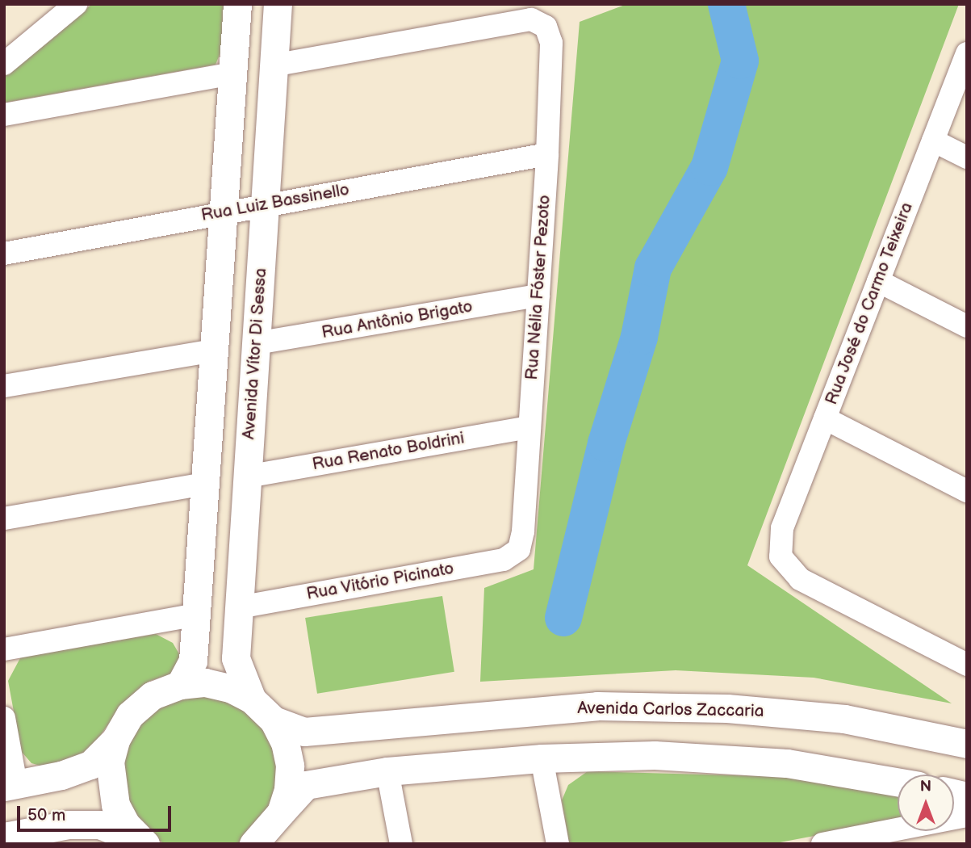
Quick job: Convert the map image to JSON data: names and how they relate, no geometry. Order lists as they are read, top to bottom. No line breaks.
{"streets":{"street":["Rua Luiz Bassinello","Rua Nélia Fóster Pezoto","Rua José do Carmo Teixeira","Rua Antônio Brigato","Avenida Vítor Di Sessa","Rua Renato Boldrini","Rua Vitório Picinato","Avenida Carlos Zaccaria"]},"crossings":[["Rua Luiz Bassinello","Rua Nélia Fóster Pezoto"],["Rua Luiz Bassinello","Avenida Vítor Di Sessa"],["Rua Nélia Fóster Pezoto","Rua Antônio Brigato"],["Rua Nélia Fóster Pezoto","Avenida Vítor Di Sessa"],["Rua Nélia Fóster Pezoto","Rua Renato Boldrini"],["Rua Nélia Fóster Pezoto","Rua Vitório Picinato"],["Rua Antônio Brigato","Avenida Vítor Di Sessa"],["Avenida Vítor Di Sessa","Rua Renato Boldrini"],["Avenida Vítor Di Sessa","Rua Vitório Picinato"]],"scale_bar":"50 m","north":"top"}
